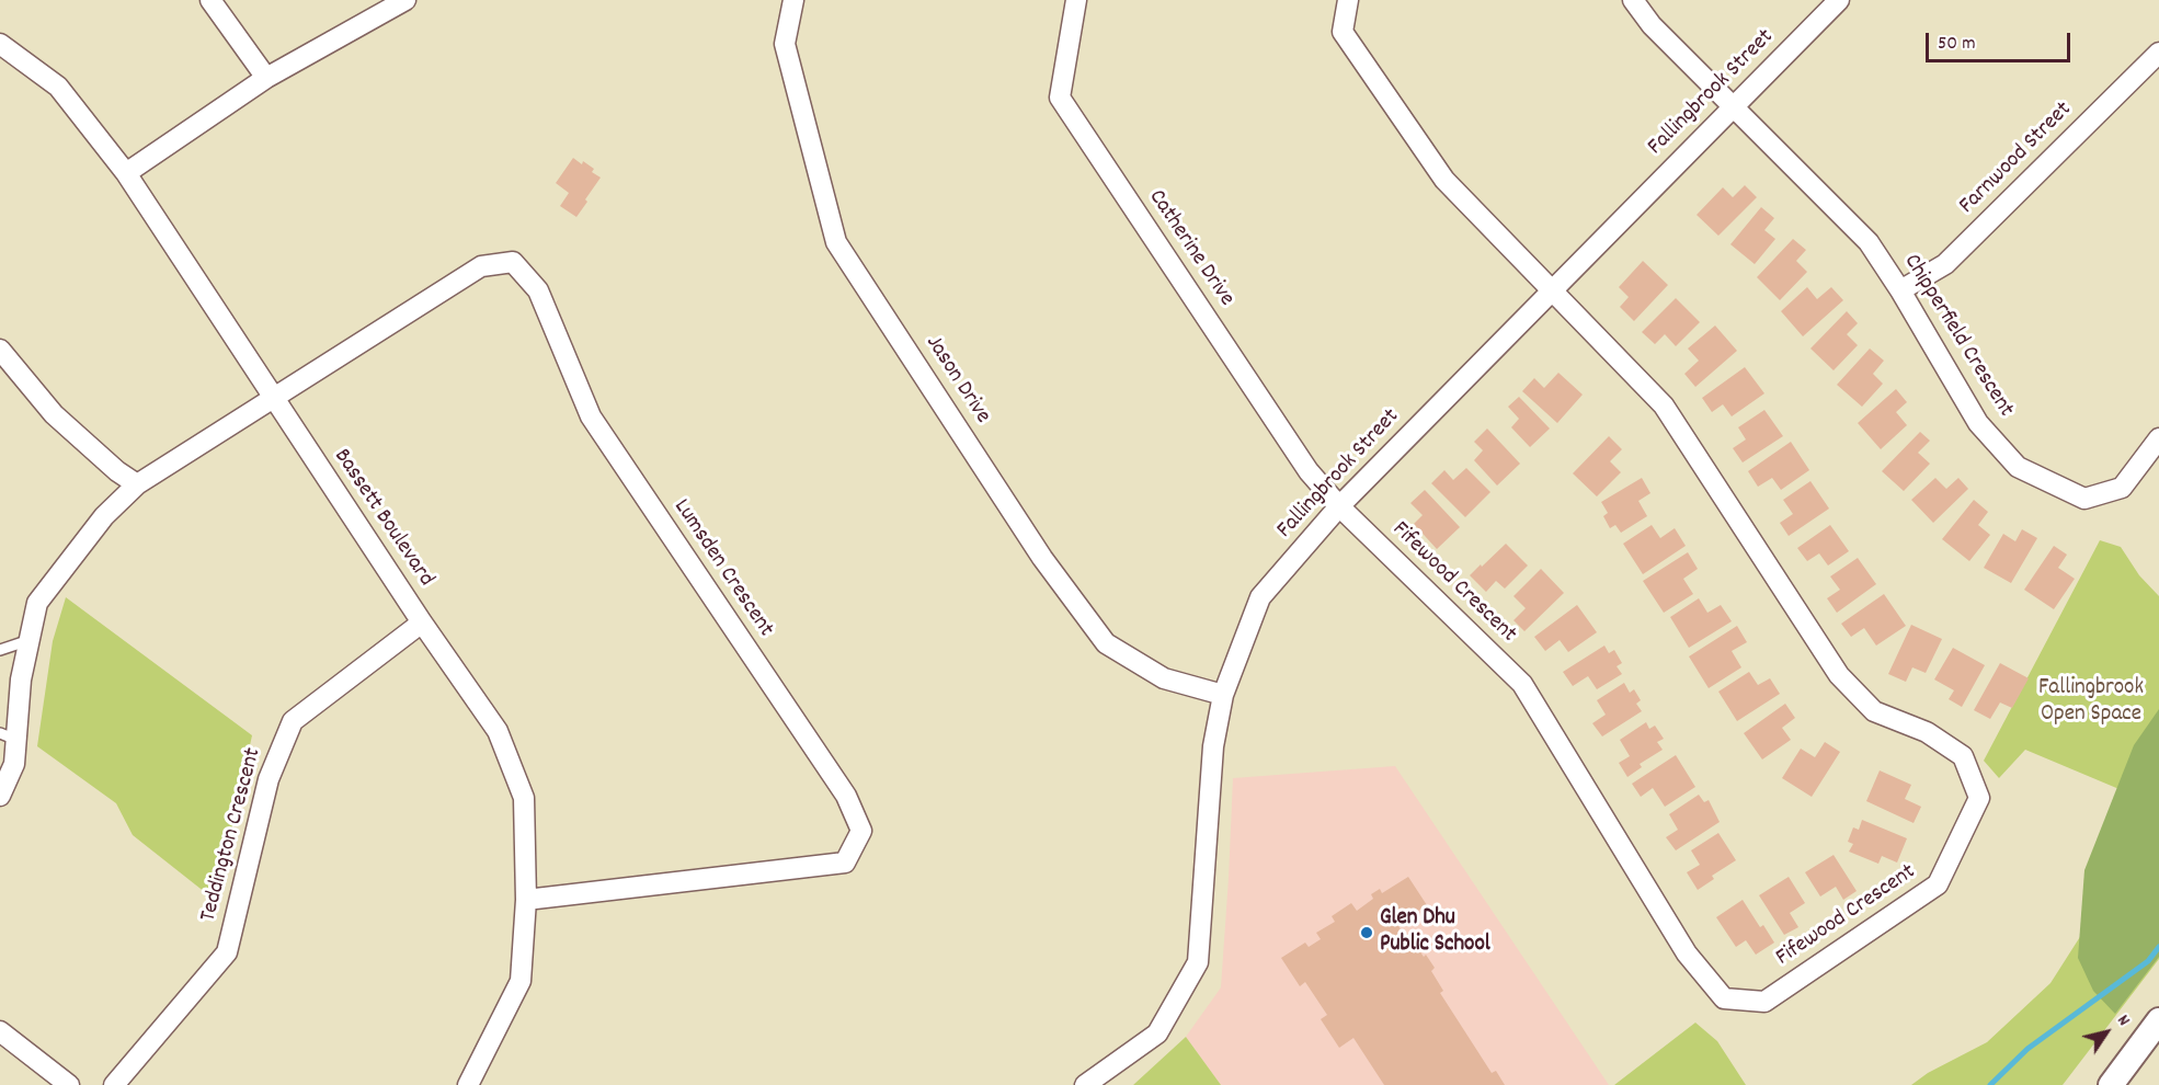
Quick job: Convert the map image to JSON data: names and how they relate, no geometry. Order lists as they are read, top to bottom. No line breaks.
{"streets":{"street":["Fallingbrook Street","Farnwood Street","Catherine Drive","Chipperfield Crescent","Jason Drive","Bassett Boulevard","Lumsden Crescent","Fifewood Crescent","Teddington Crescent"]},"crossings":[["Fallingbrook Street","Catherine Drive"],["Fallingbrook Street","Chipperfield Crescent"],["Fallingbrook Street","Jason Drive"],["Fallingbrook Street","Fifewood Crescent"],["Farnwood Street","Chipperfield Crescent"],["Catherine Drive","Fifewood Crescent"],["Bassett Boulevard","Lumsden Crescent"],["Bassett Boulevard","Teddington Crescent"]],"parks":["Fallingbrook Open Space"],"places":["Glen Dhu Public School"],"scale_bar":"50 m","north":"top right"}
